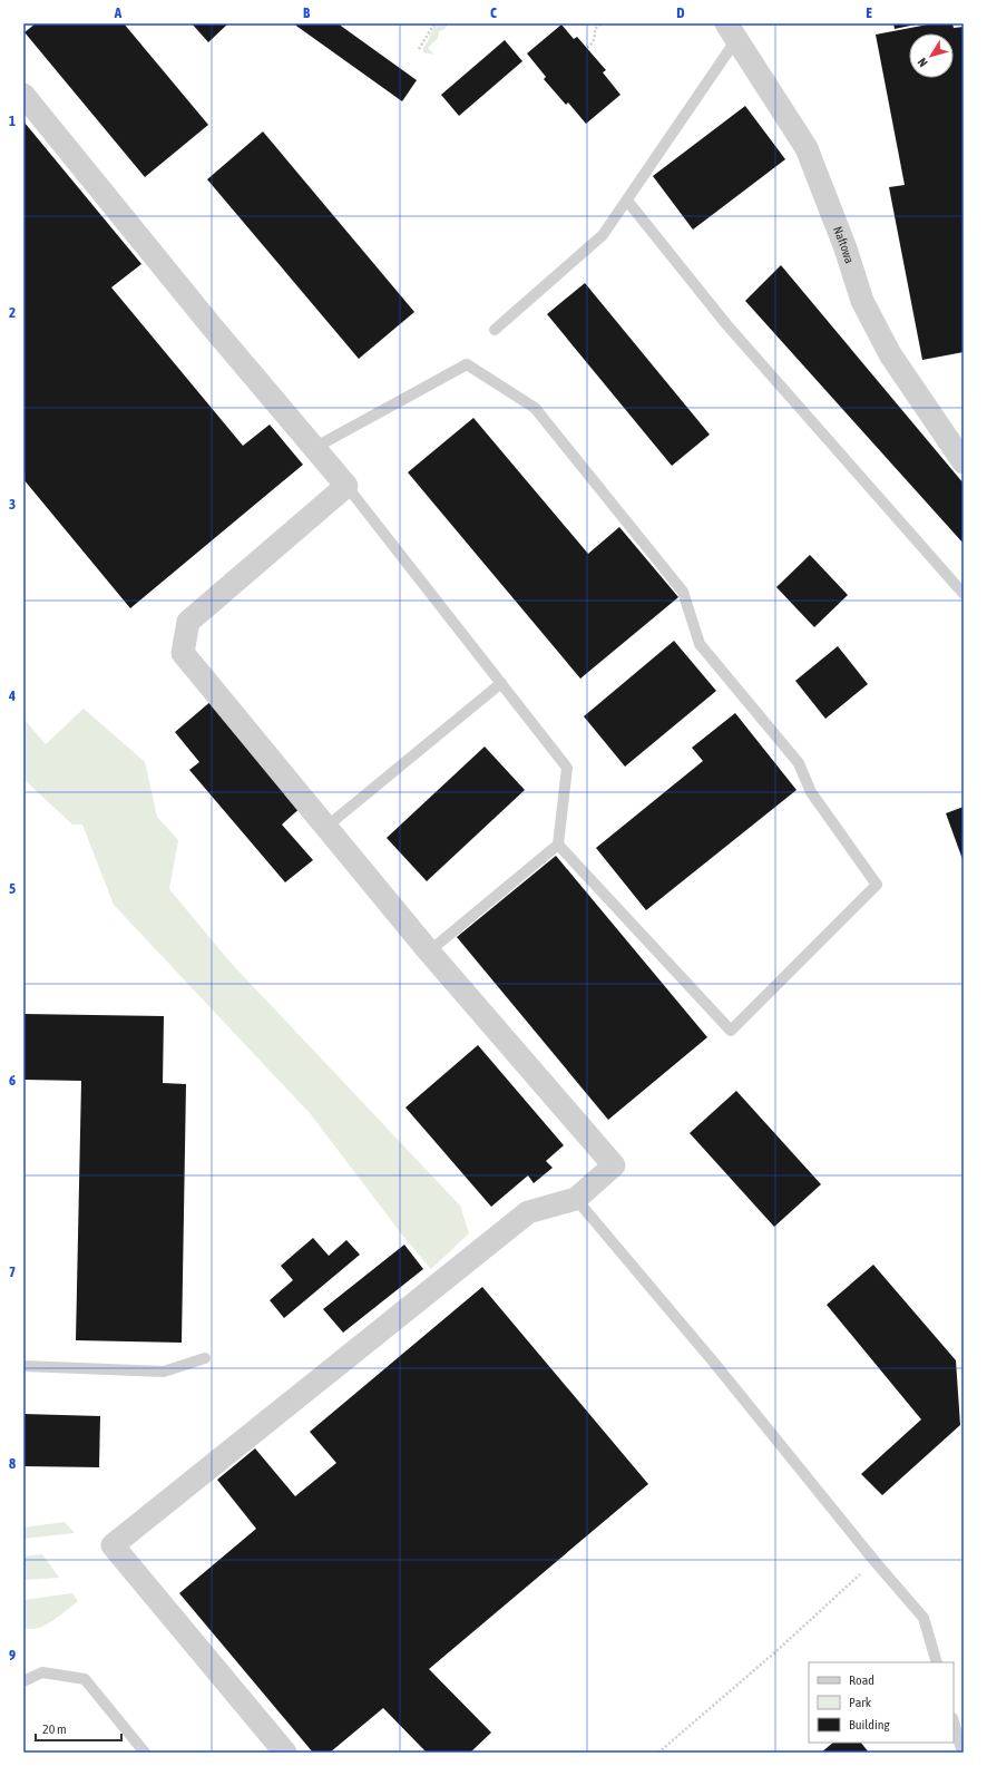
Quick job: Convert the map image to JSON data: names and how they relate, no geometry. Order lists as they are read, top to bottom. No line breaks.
{"streets":{"street":["Naftowa"]},"legend":["Road","Park","Building"],"scale_bar":"20 m","north":"bottom left","grid":{"columns":["A","B","C","D","E"],"rows":["1","2","3","4","5","6","7","8","9"]}}
